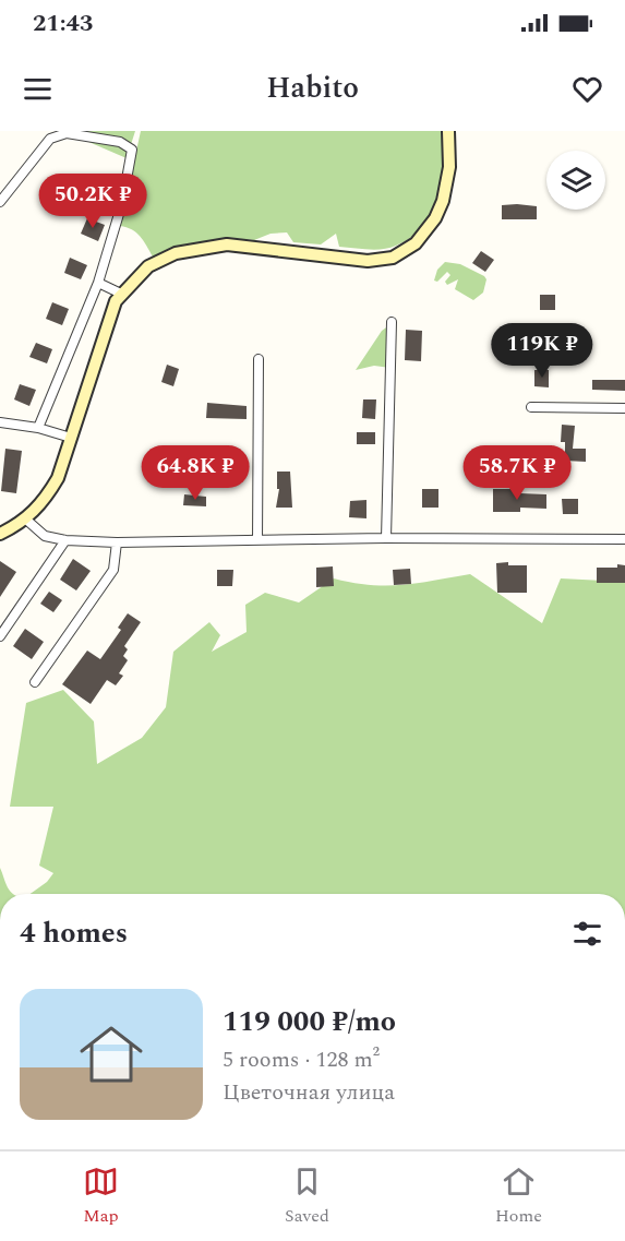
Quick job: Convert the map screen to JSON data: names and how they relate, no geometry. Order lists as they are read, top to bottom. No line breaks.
{"page":{"status":"21:43","header":"Habito","price":["50.2K ₽","119K ₽","64.8K ₽","58.7K ₽"],"heading":"4 homes","list":[{"name":"119 000 ₽/mo","note":"5 rooms · 128 m² · Цветочная улица"}],"tabs":["Map","Saved","Home"]}}
